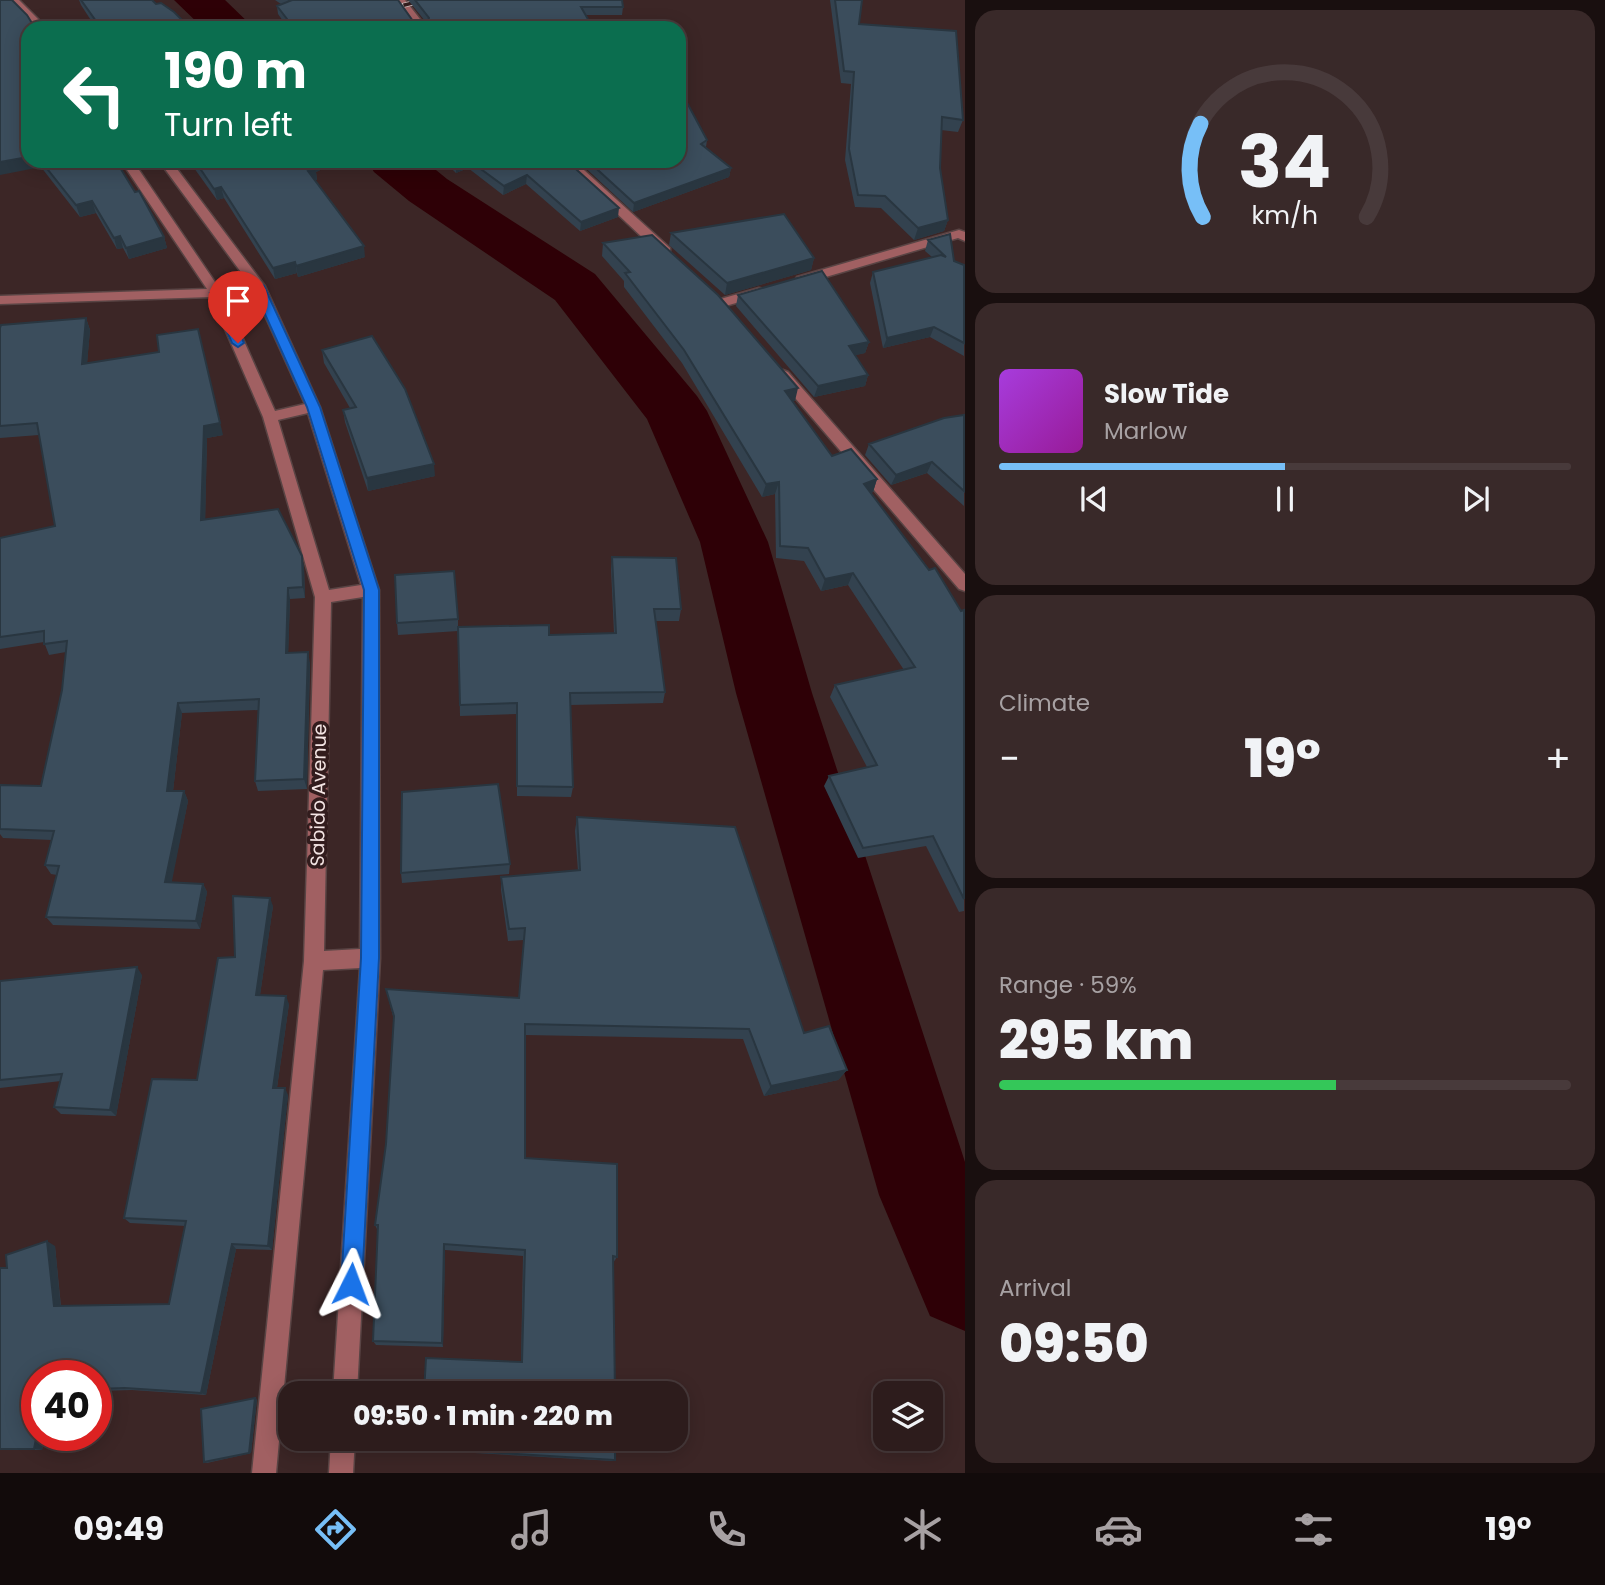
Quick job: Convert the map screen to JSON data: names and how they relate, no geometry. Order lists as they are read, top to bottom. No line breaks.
{"streets":{"street":["Sabido Avenue"]},"page":{"turn":["190 m","Turn left"],"song":["Slow Tide","Marlow"],"tile":["Climate",["Range · 59%","295 km"],["Arrival","09:50"]],"heat":["−","19°","+"],"limit":"40","trip":"09:50 · 1 min · 220 m","tabs":["09:49","19°"],"gauge":["34","km/h"]}}
